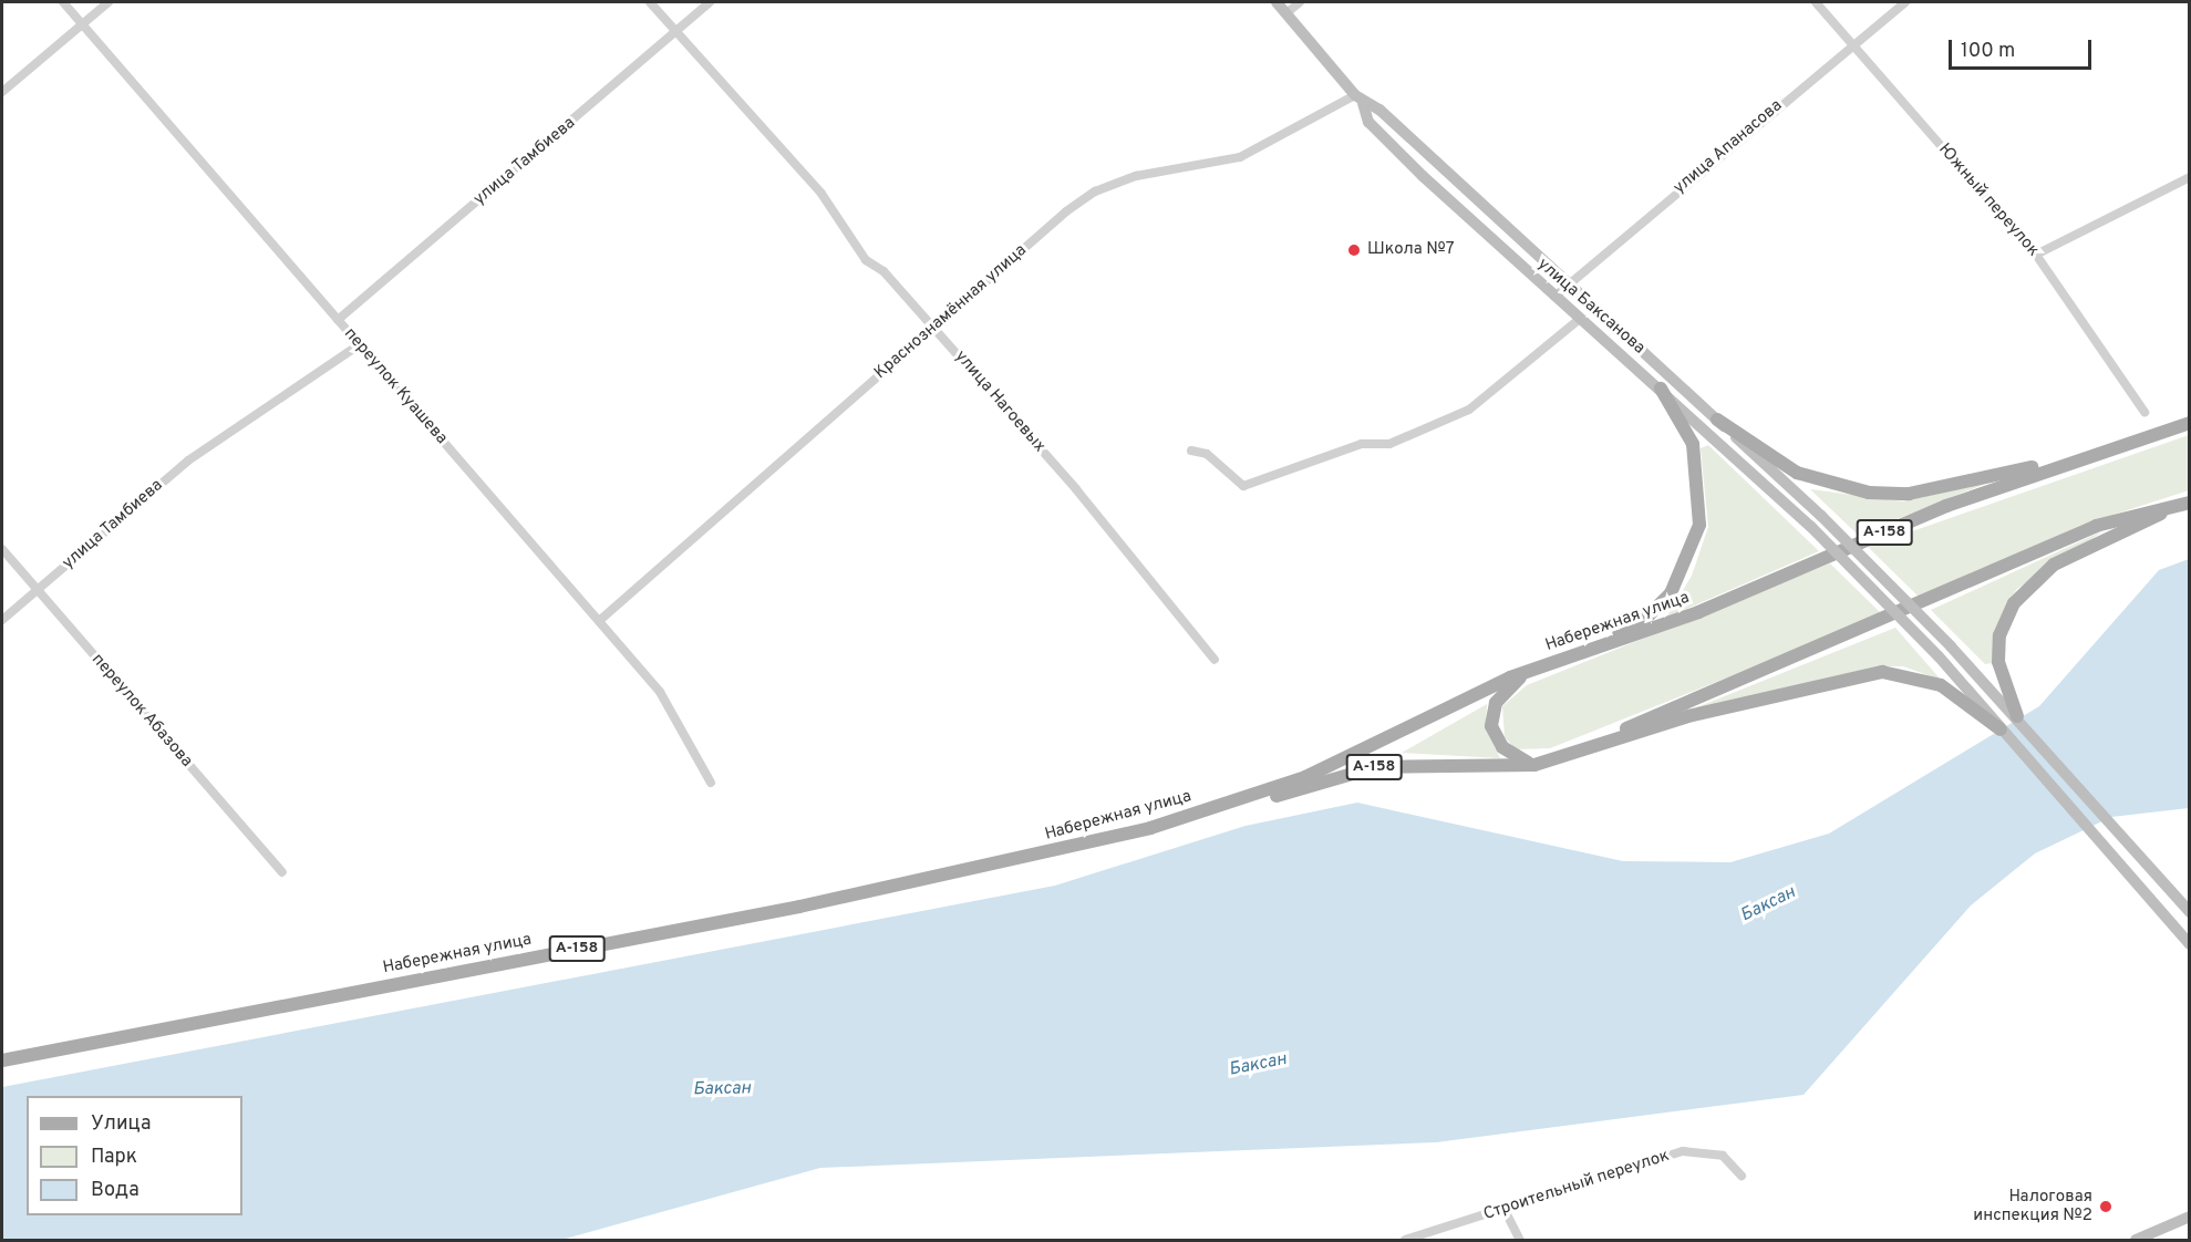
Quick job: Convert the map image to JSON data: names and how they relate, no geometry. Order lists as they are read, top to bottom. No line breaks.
{"streets":{"main road":["улица Баксанова","А-158","Набережная улица"],"street":["улица Апанасова","улица Тамбиева","Южный переулок","Краснознамённая улица","переулок Куашева","улица Нагоевых","переулок Абазова","Строительный переулок"]},"crossings":[["улица Апанасова","Южный переулок"],["улица Апанасова","улица Баксанова"],["улица Тамбиева","переулок Куашева"],["улица Тамбиева","улица Нагоевых"],["улица Тамбиева","переулок Абазова"],["улица Баксанова","Краснознамённая улица"],["Краснознамённая улица","переулок Куашева"],["Краснознамённая улица","улица Нагоевых"],["А-158","Набережная улица"]],"water":["Баксан"],"places":["Школа №7","Налоговая инспекция №2"],"legend":["Улица","Парк","Вода"],"scale_bar":"100 m"}
